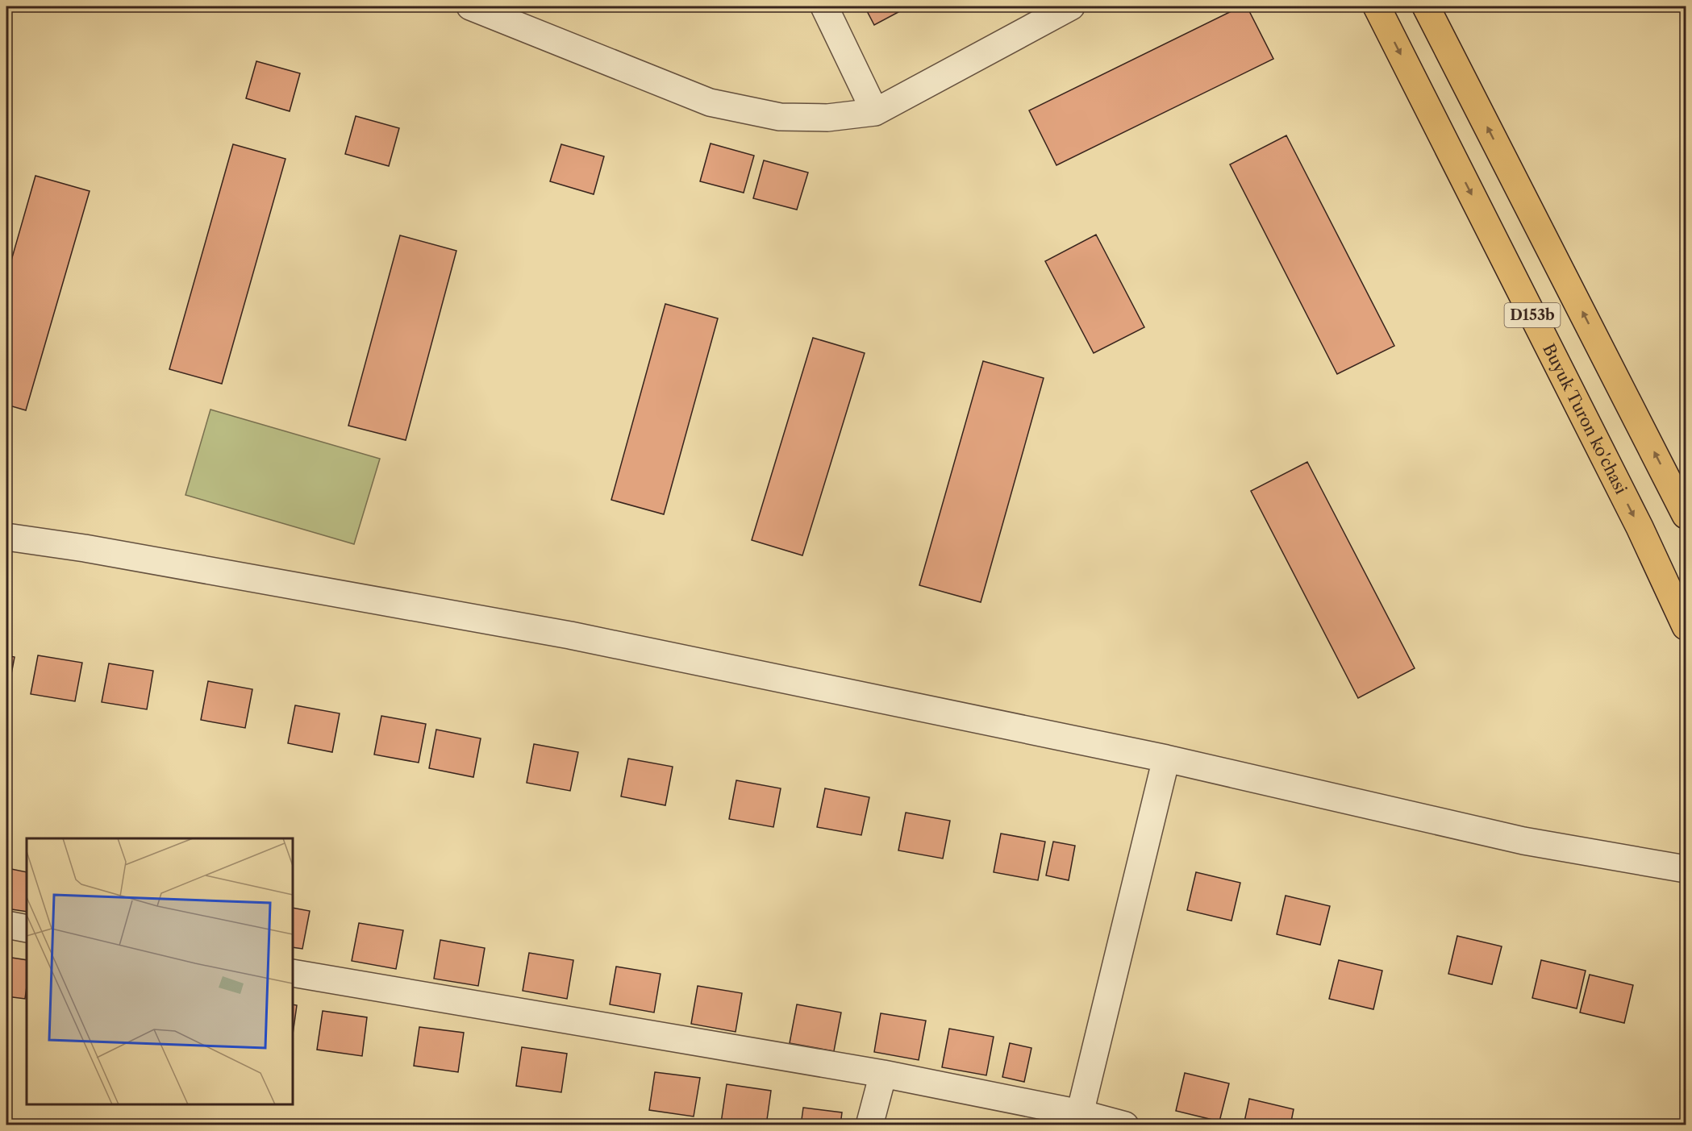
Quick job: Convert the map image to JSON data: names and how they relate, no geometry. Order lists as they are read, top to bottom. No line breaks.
{"streets":{"main road":["D153b","Buyuk Turon ko'chasi"]}}
